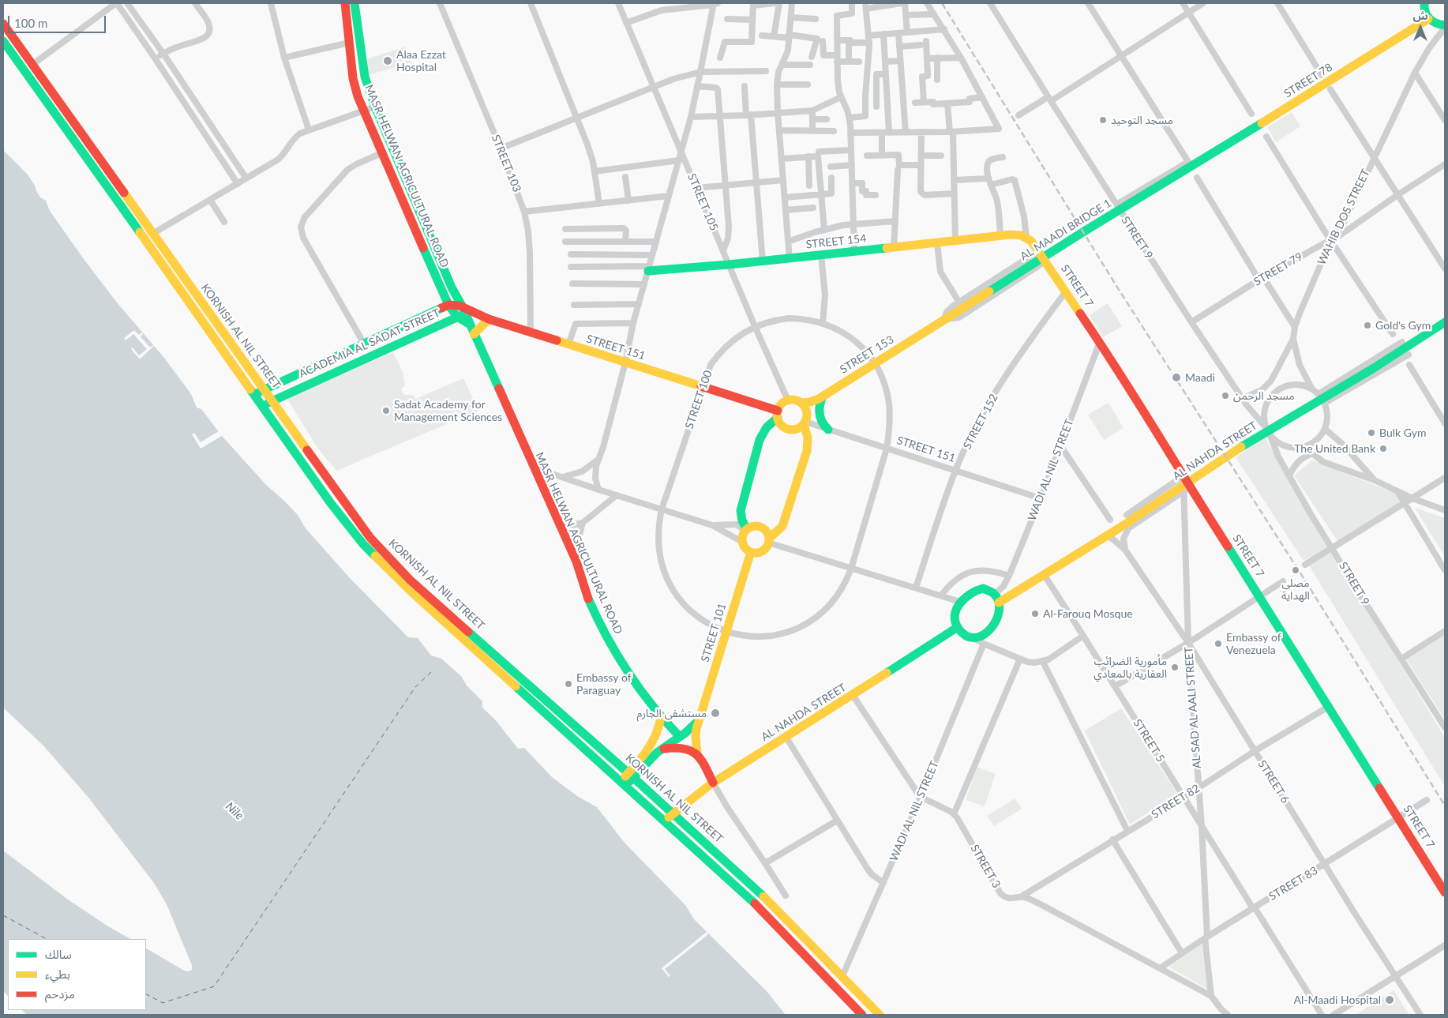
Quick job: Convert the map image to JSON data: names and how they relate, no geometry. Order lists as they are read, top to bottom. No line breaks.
{"streets":{"main road":["STREET 78","MASR HELWAN AGRICULTURAL ROAD","AL MAADI BRIDGE 1","STREET 154","STREET 7","KORNISH AL NIL STREET","ACADEMIA AL SADAT STREET","STREET 151","STREET 153","AL NAHDA STREET","STREET 101"],"street":["STREET 103","STREET 105","WAHIB DOS STREET","STREET 9","STREET 79","STREET 100","STREET 152","WADI AL NIL STREET","AL SAD AL AALI STREET","STREET 5","STREET 6","STREET 82","STREET 3","STREET 83"]},"crossings":[["STREET 78","AL MAADI BRIDGE 1"],["STREET 103","STREET 151"],["MASR HELWAN AGRICULTURAL ROAD","ACADEMIA AL SADAT STREET"],["MASR HELWAN AGRICULTURAL ROAD","STREET 151"],["MASR HELWAN AGRICULTURAL ROAD","STREET 101"],["STREET 105","STREET 154"],["STREET 105","STREET 151"],["STREET 105","STREET 153"],["STREET 105","STREET 100"],["WAHIB DOS STREET","STREET 9"],["WAHIB DOS STREET","STREET 79"],["AL MAADI BRIDGE 1","STREET 153"],["STREET 9","STREET 79"],["STREET 154","STREET 7"],["STREET 7","STREET 153"],["STREET 7","STREET 152"],["STREET 7","AL NAHDA STREET"],["STREET 7","WADI AL NIL STREET"],["STREET 7","AL SAD AL AALI STREET"],["STREET 7","STREET 82"],["STREET 7","STREET 83"],["KORNISH AL NIL STREET","ACADEMIA AL SADAT STREET"],["KORNISH AL NIL STREET","AL NAHDA STREET"],["KORNISH AL NIL STREET","WADI AL NIL STREET"],["ACADEMIA AL SADAT STREET","STREET 151"],["STREET 151","STREET 153"],["STREET 151","STREET 100"],["STREET 151","STREET 152"],["STREET 151","WADI AL NIL STREET"],["STREET 153","STREET 100"],["STREET 100","STREET 101"],["AL NAHDA STREET","WADI AL NIL STREET"],["AL NAHDA STREET","AL SAD AL AALI STREET"],["AL NAHDA STREET","STREET 5"],["AL NAHDA STREET","STREET 6"],["AL NAHDA STREET","STREET 3"],["WADI AL NIL STREET","STREET 3"],["AL SAD AL AALI STREET","STREET 5"],["AL SAD AL AALI STREET","STREET 6"],["AL SAD AL AALI STREET","STREET 82"],["AL SAD AL AALI STREET","STREET 3"],["AL SAD AL AALI STREET","STREET 83"],["STREET 5","STREET 82"],["STREET 5","STREET 83"],["STREET 6","STREET 82"],["STREET 6","STREET 83"],["STREET 82","STREET 3"],["STREET 3","STREET 83"]],"water":["Nile"],"places":["Alaa Ezzat Hospital","مسجد التوحيد","Gold's Gym","Maadi","مسجد الرحمن","Sadat Academy for Management Sciences","Bulk Gym","The United Bank","مصلى الهداية","Al-Farouq Mosque","Embassy of Venezuela","مأمورية الضرائب العقارية بالمعادي","Embassy of Paraguay","مستشفى الجارم","Al-Maadi Hospital"],"legend":["سالك","بطيء","مزدحم"],"scale_bar":"100 m","north":"top"}
